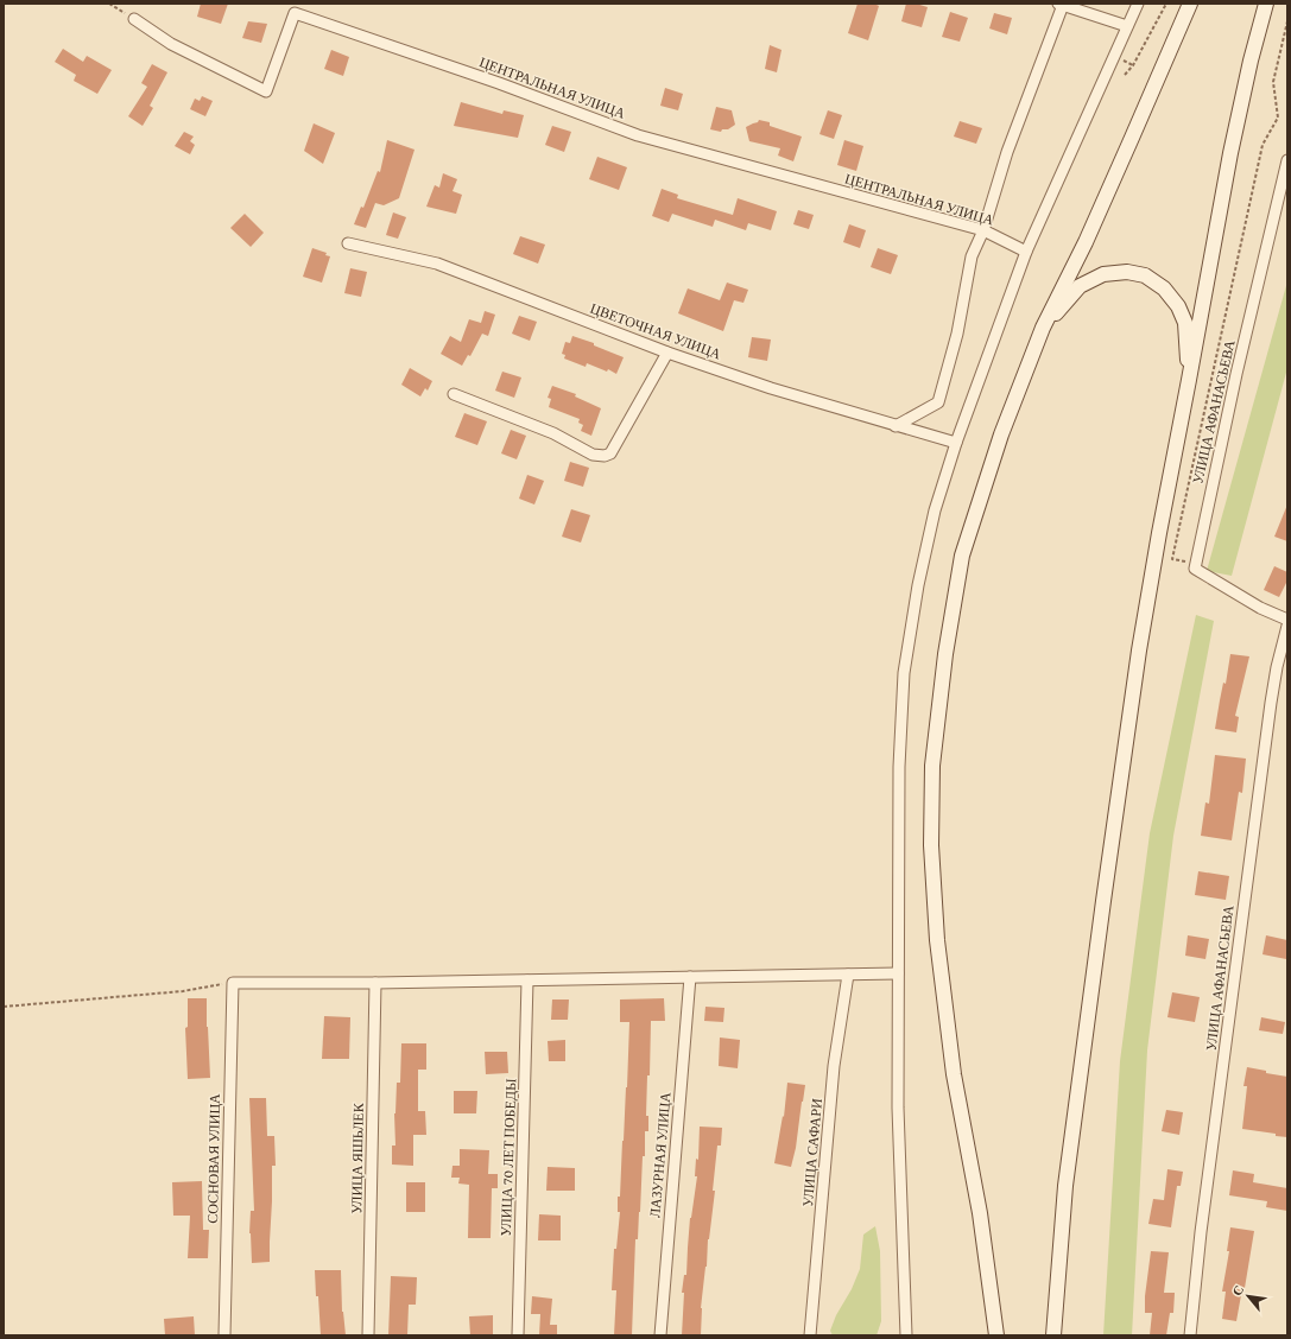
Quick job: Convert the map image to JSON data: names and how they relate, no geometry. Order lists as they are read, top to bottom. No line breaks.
{"streets":{"street":["ЦЕНТРАЛЬНАЯ УЛИЦА","ЦВЕТОЧНАЯ УЛИЦА","УЛИЦА АФАНАСЬЕВА","УЛИЦА САФАРИ","ЛАЗУРНАЯ УЛИЦА","УЛИЦА 70 ЛЕТ ПОБЕДЫ","СОСНОВАЯ УЛИЦА","УЛИЦА ЯШЬЛЕК"]},"north":"top left"}
